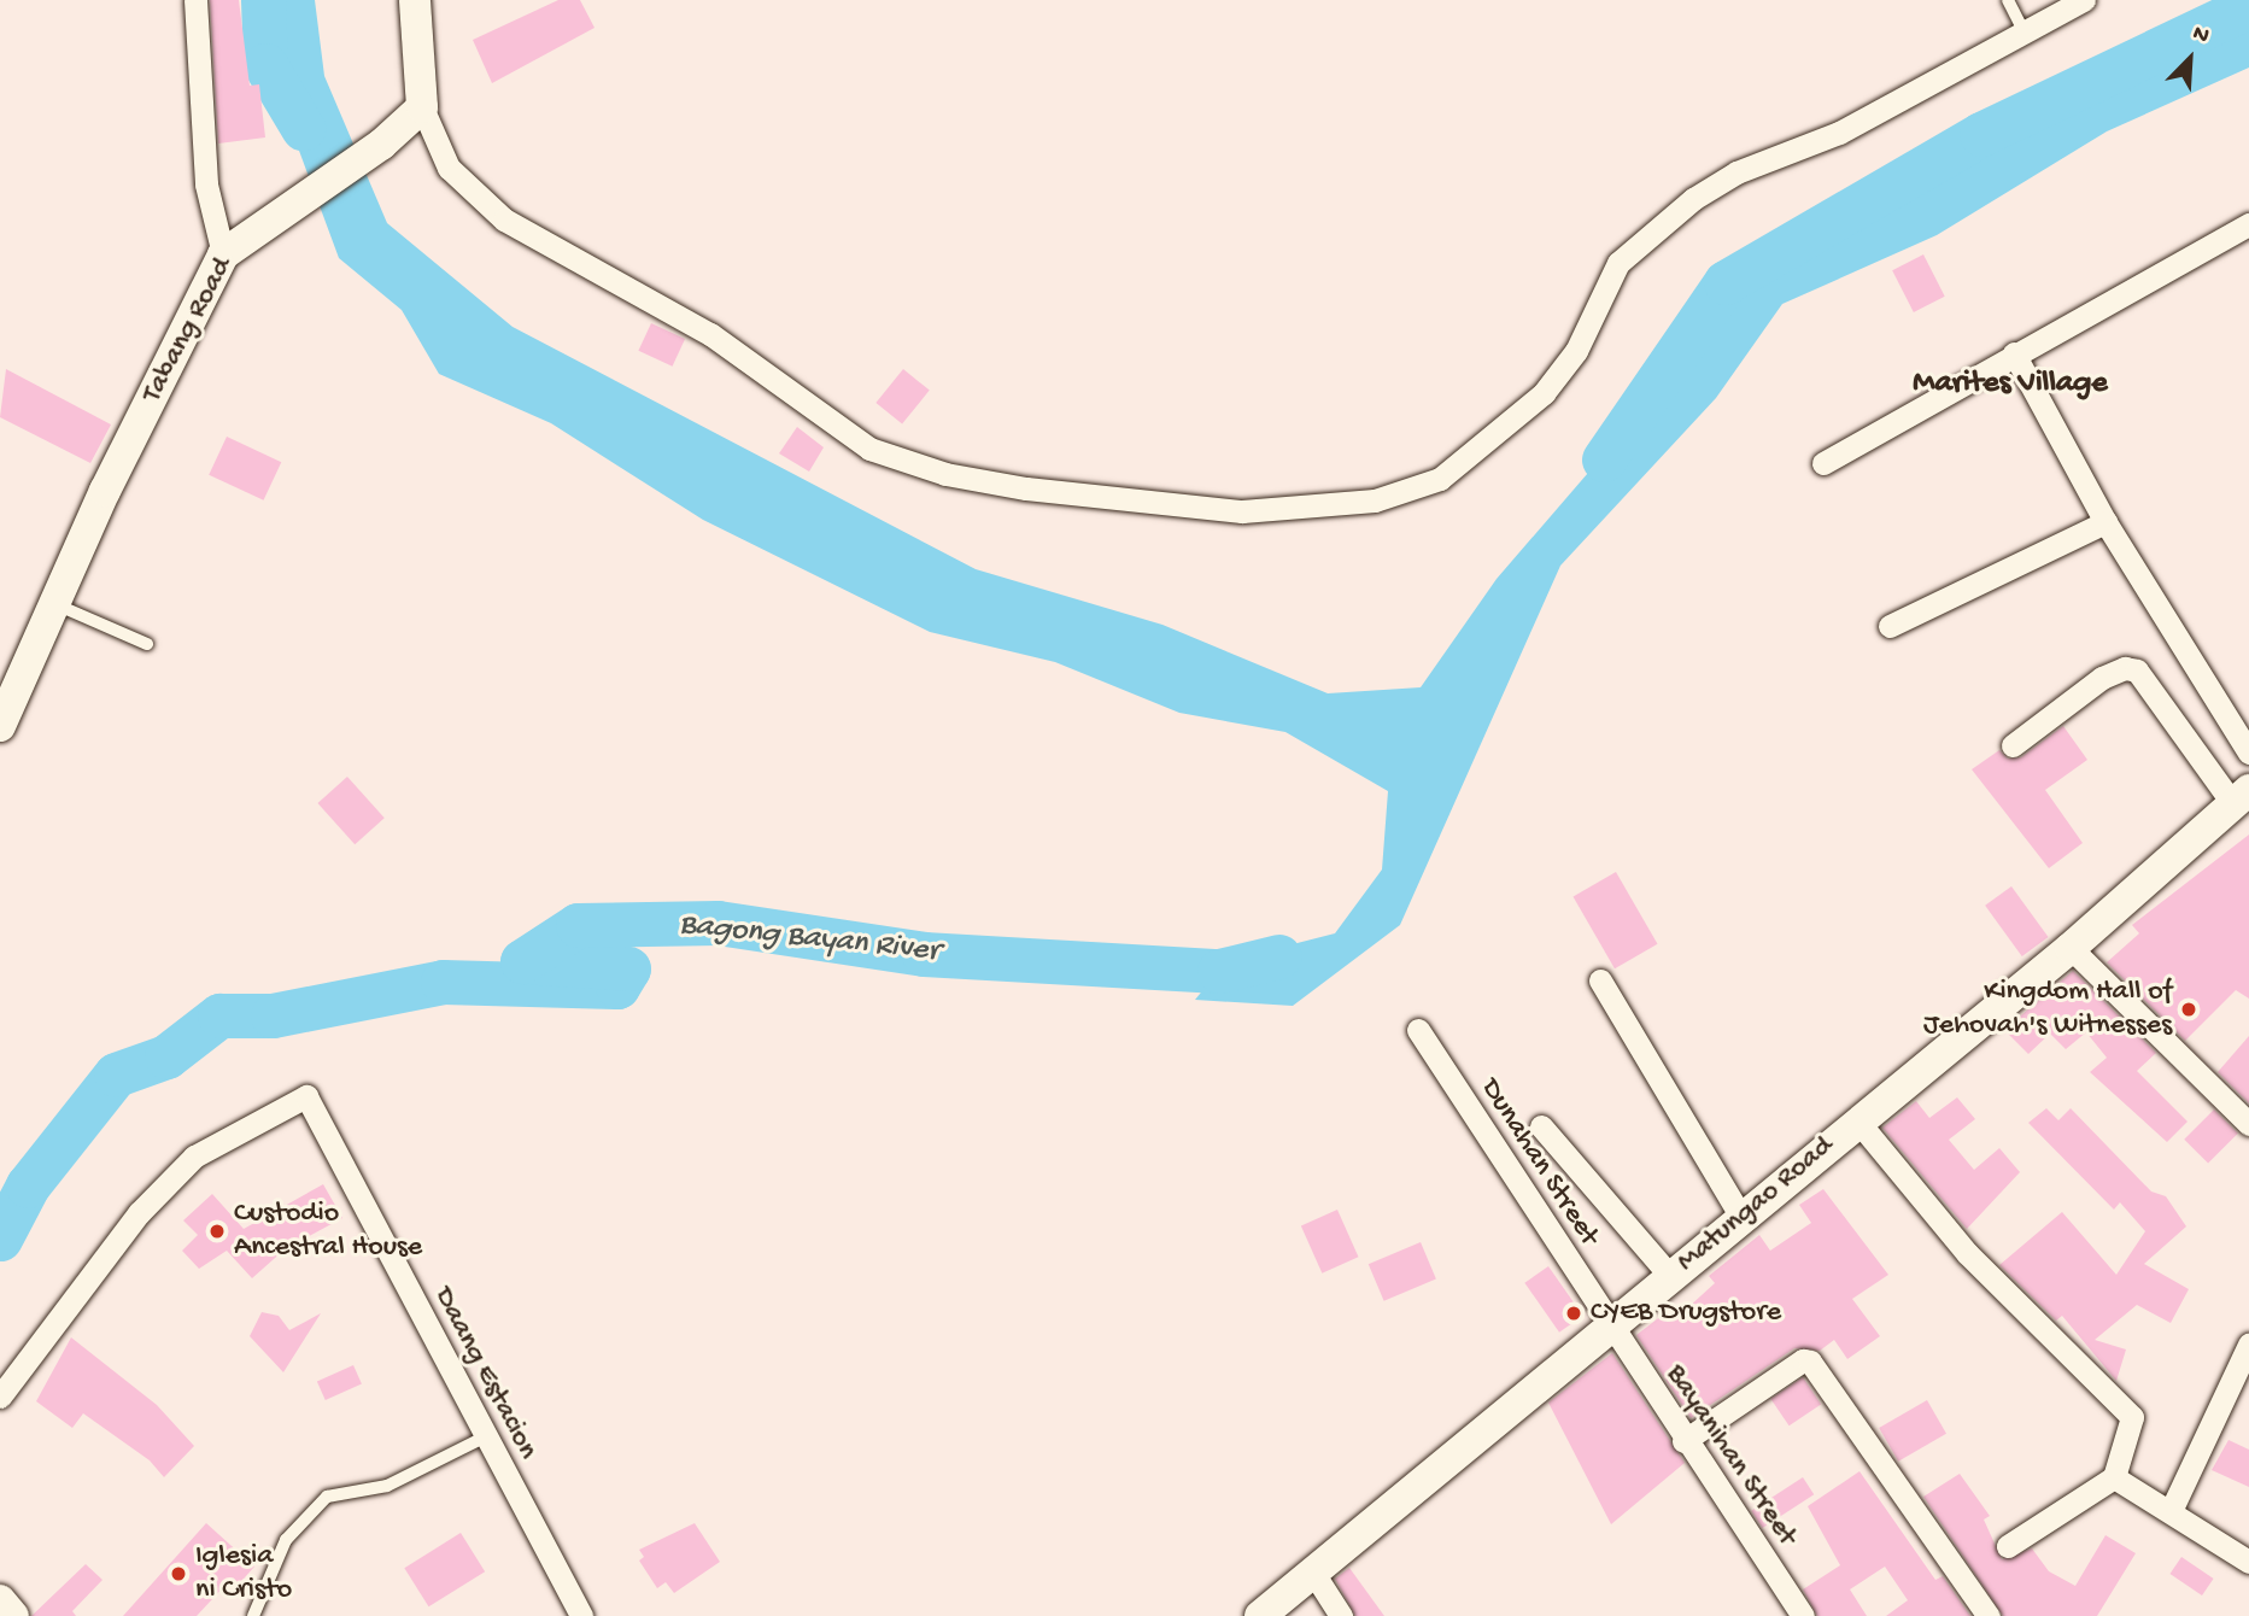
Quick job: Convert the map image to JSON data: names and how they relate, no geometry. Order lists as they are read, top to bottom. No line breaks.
{"streets":{"main road":["Tabang Road","Matungao Road"],"street":["Dunahan Street","Daang Estacion","Bayanihan Street"]},"crossings":[["Dunahan Street","Matungao Road"],["Dunahan Street","Bayanihan Street"],["Matungao Road","Bayanihan Street"]],"districts":["Marites Village"],"water":["Bagong Bayan River"],"places":["Kingdom Hall of Jehovah's Witnesses","Custodio Ancestral House","CYEB Drugstore","Iglesia ni Cristo"],"north":"top right"}
